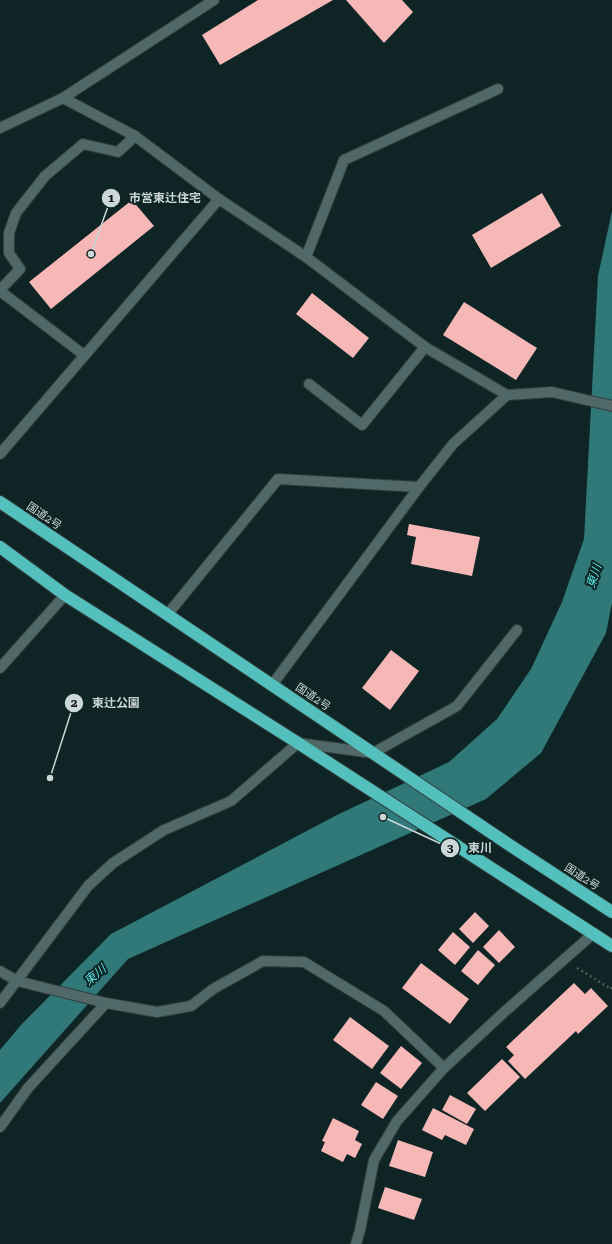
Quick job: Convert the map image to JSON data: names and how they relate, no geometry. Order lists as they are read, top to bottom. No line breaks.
{"streets":{"highway":["国道2号"]},"water":["東川"],"places":["市営東辻住宅","東辻公園","東川"]}
